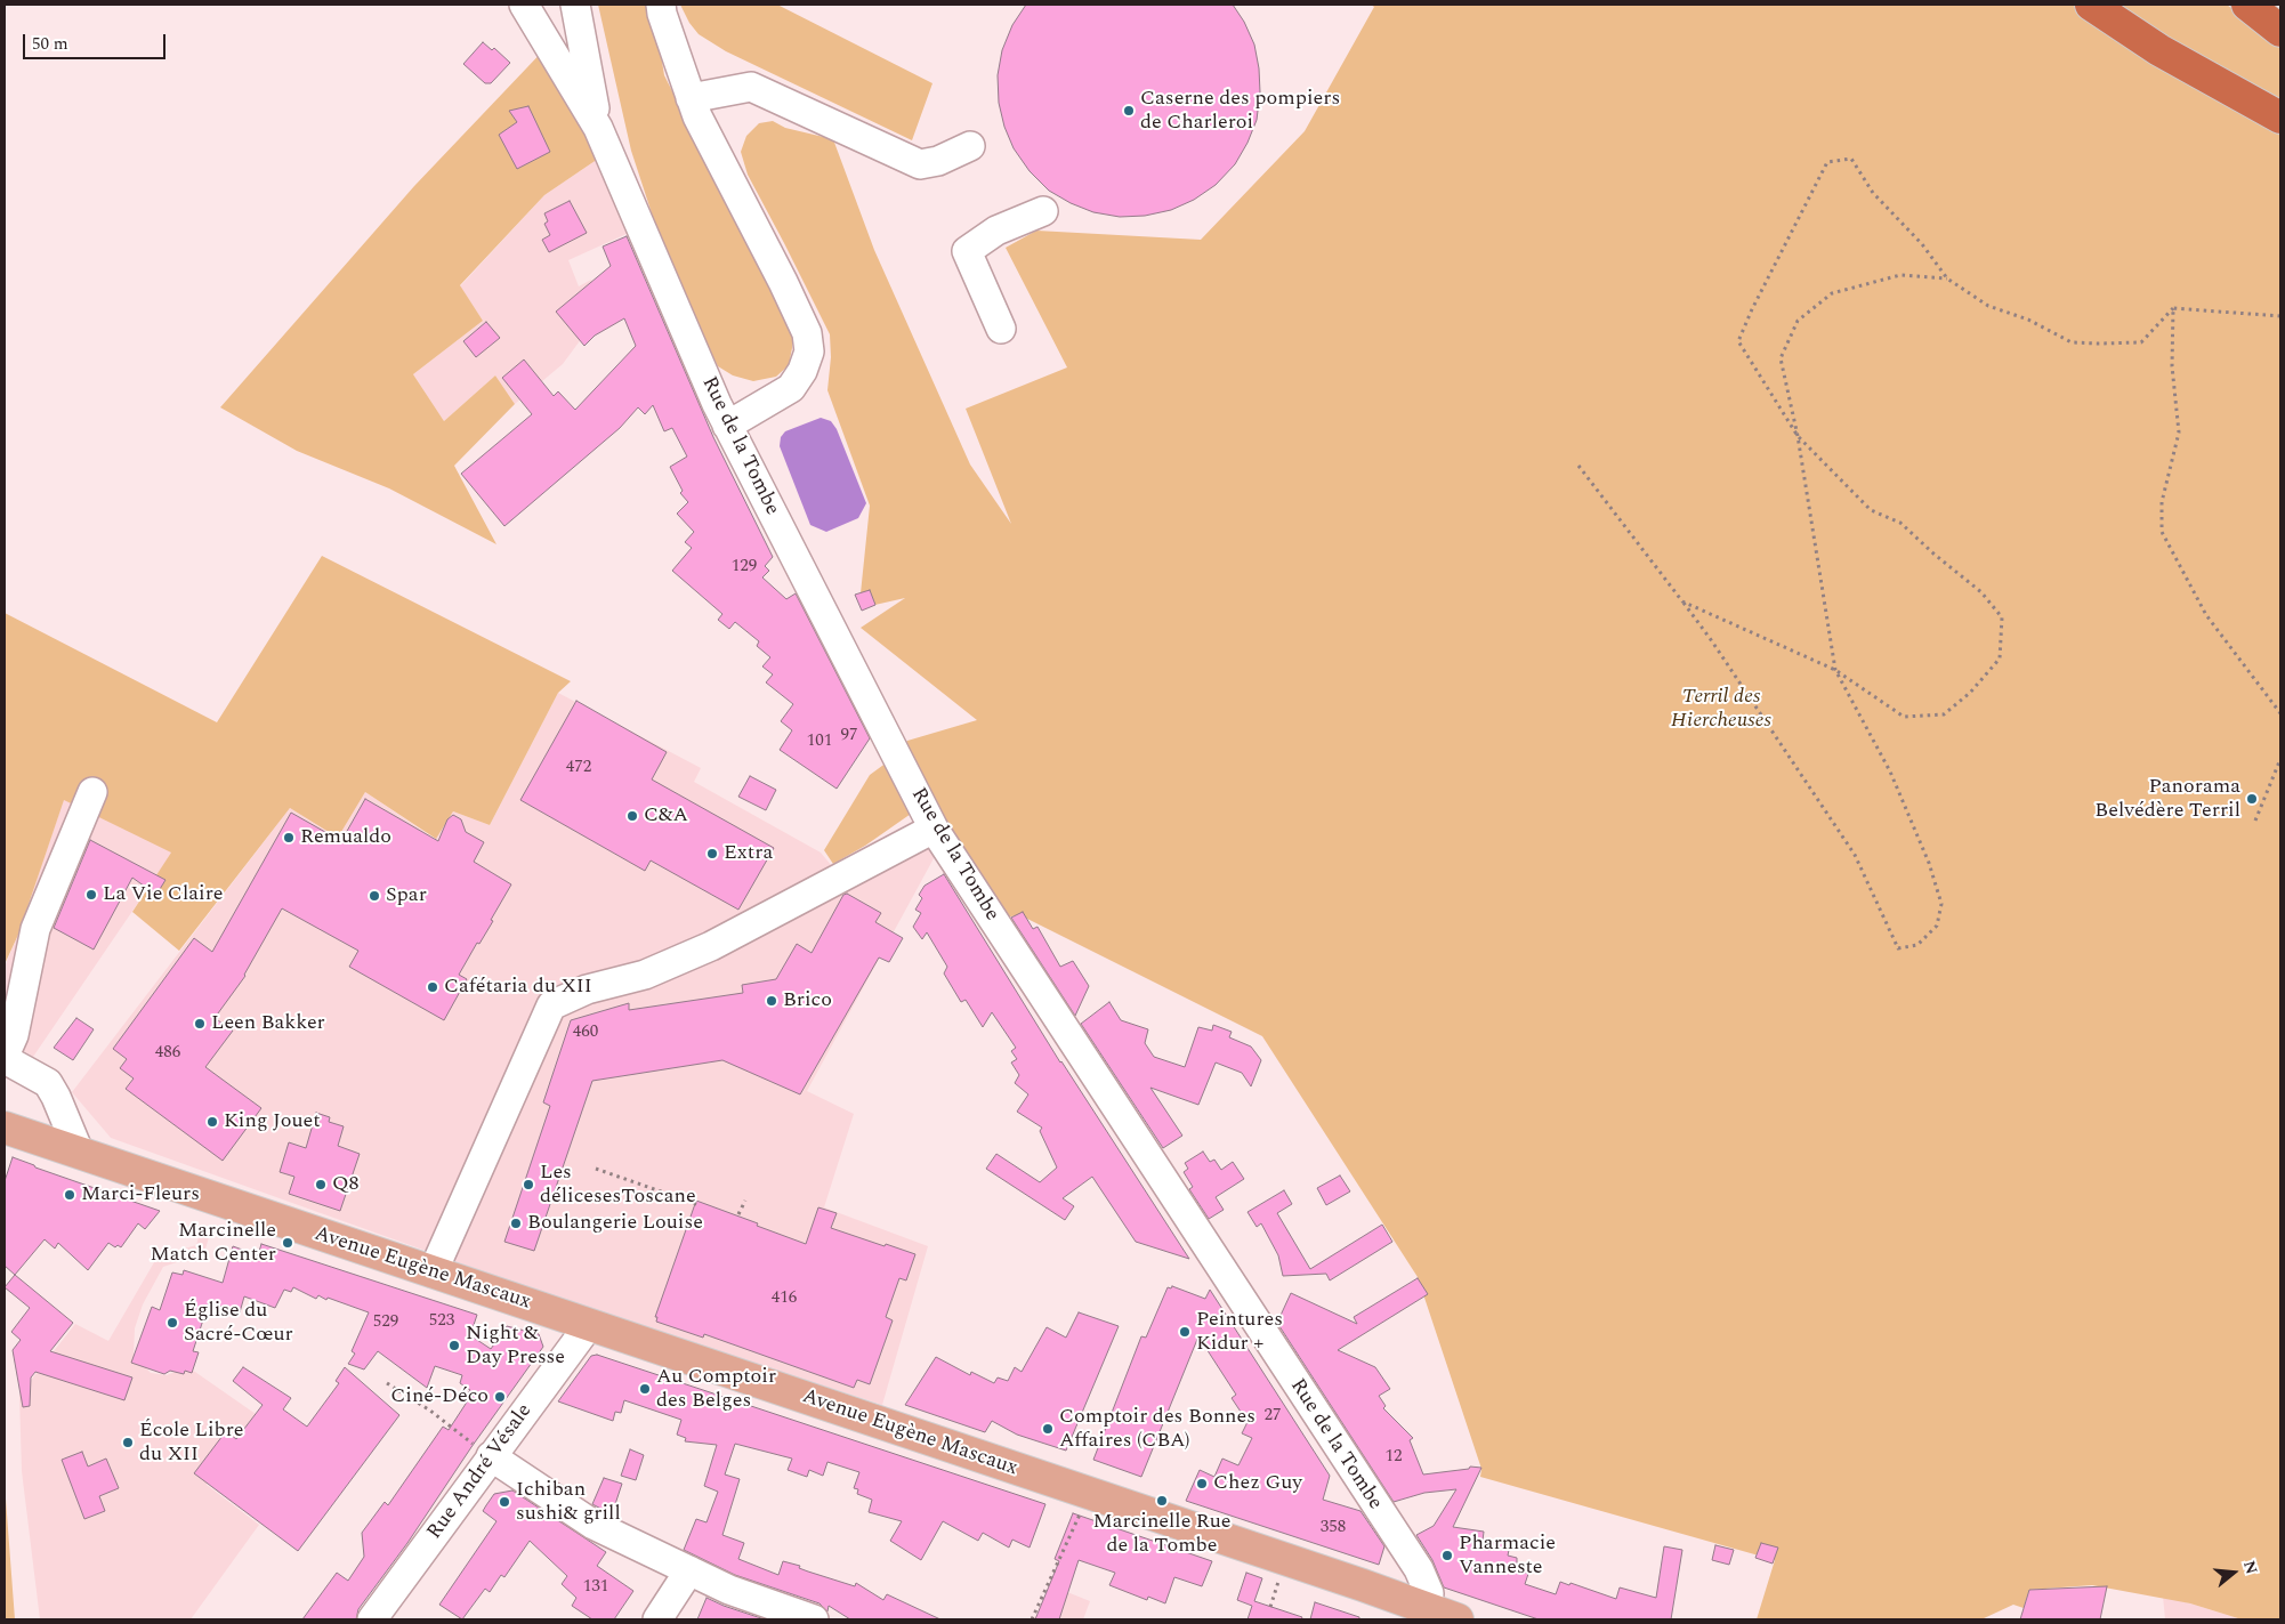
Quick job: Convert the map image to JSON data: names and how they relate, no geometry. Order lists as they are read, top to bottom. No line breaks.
{"streets":{"main road":["Avenue Eugène Mascaux"],"street":["Rue de la Tombe","Rue André Vésale"]},"crossings":[["Rue de la Tombe","Avenue Eugène Mascaux"],["Avenue Eugène Mascaux","Rue André Vésale"]],"parks":["Terril des Hiercheuses"],"places":["Caserne des pompiers de Charleroi","Panorama Belvédère Terril","C&A","Remualdo","Extra","La Vie Claire","Spar","Cafétaria du XII","Brico","Leen Bakker","King Jouet","Q8","Les délicesesToscane","Marci-Fleurs","Boulangerie Louise","Marcinelle Match Center","Église du Sacré-Cœur","Peintures Kidur +","Night & Day Presse","Au Comptoir des Belges","Ciné-Déco","Comptoir des Bonnes Affaires (CBA)","École Libre du XII","Chez Guy","Marcinelle Rue de la Tombe","Ichiban sushi& grill","Pharmacie Vanneste"],"house_numbers":["129","97","101","472","460","486","416","523","529","27","12","358","131"],"scale_bar":"50 m","north":"right"}
